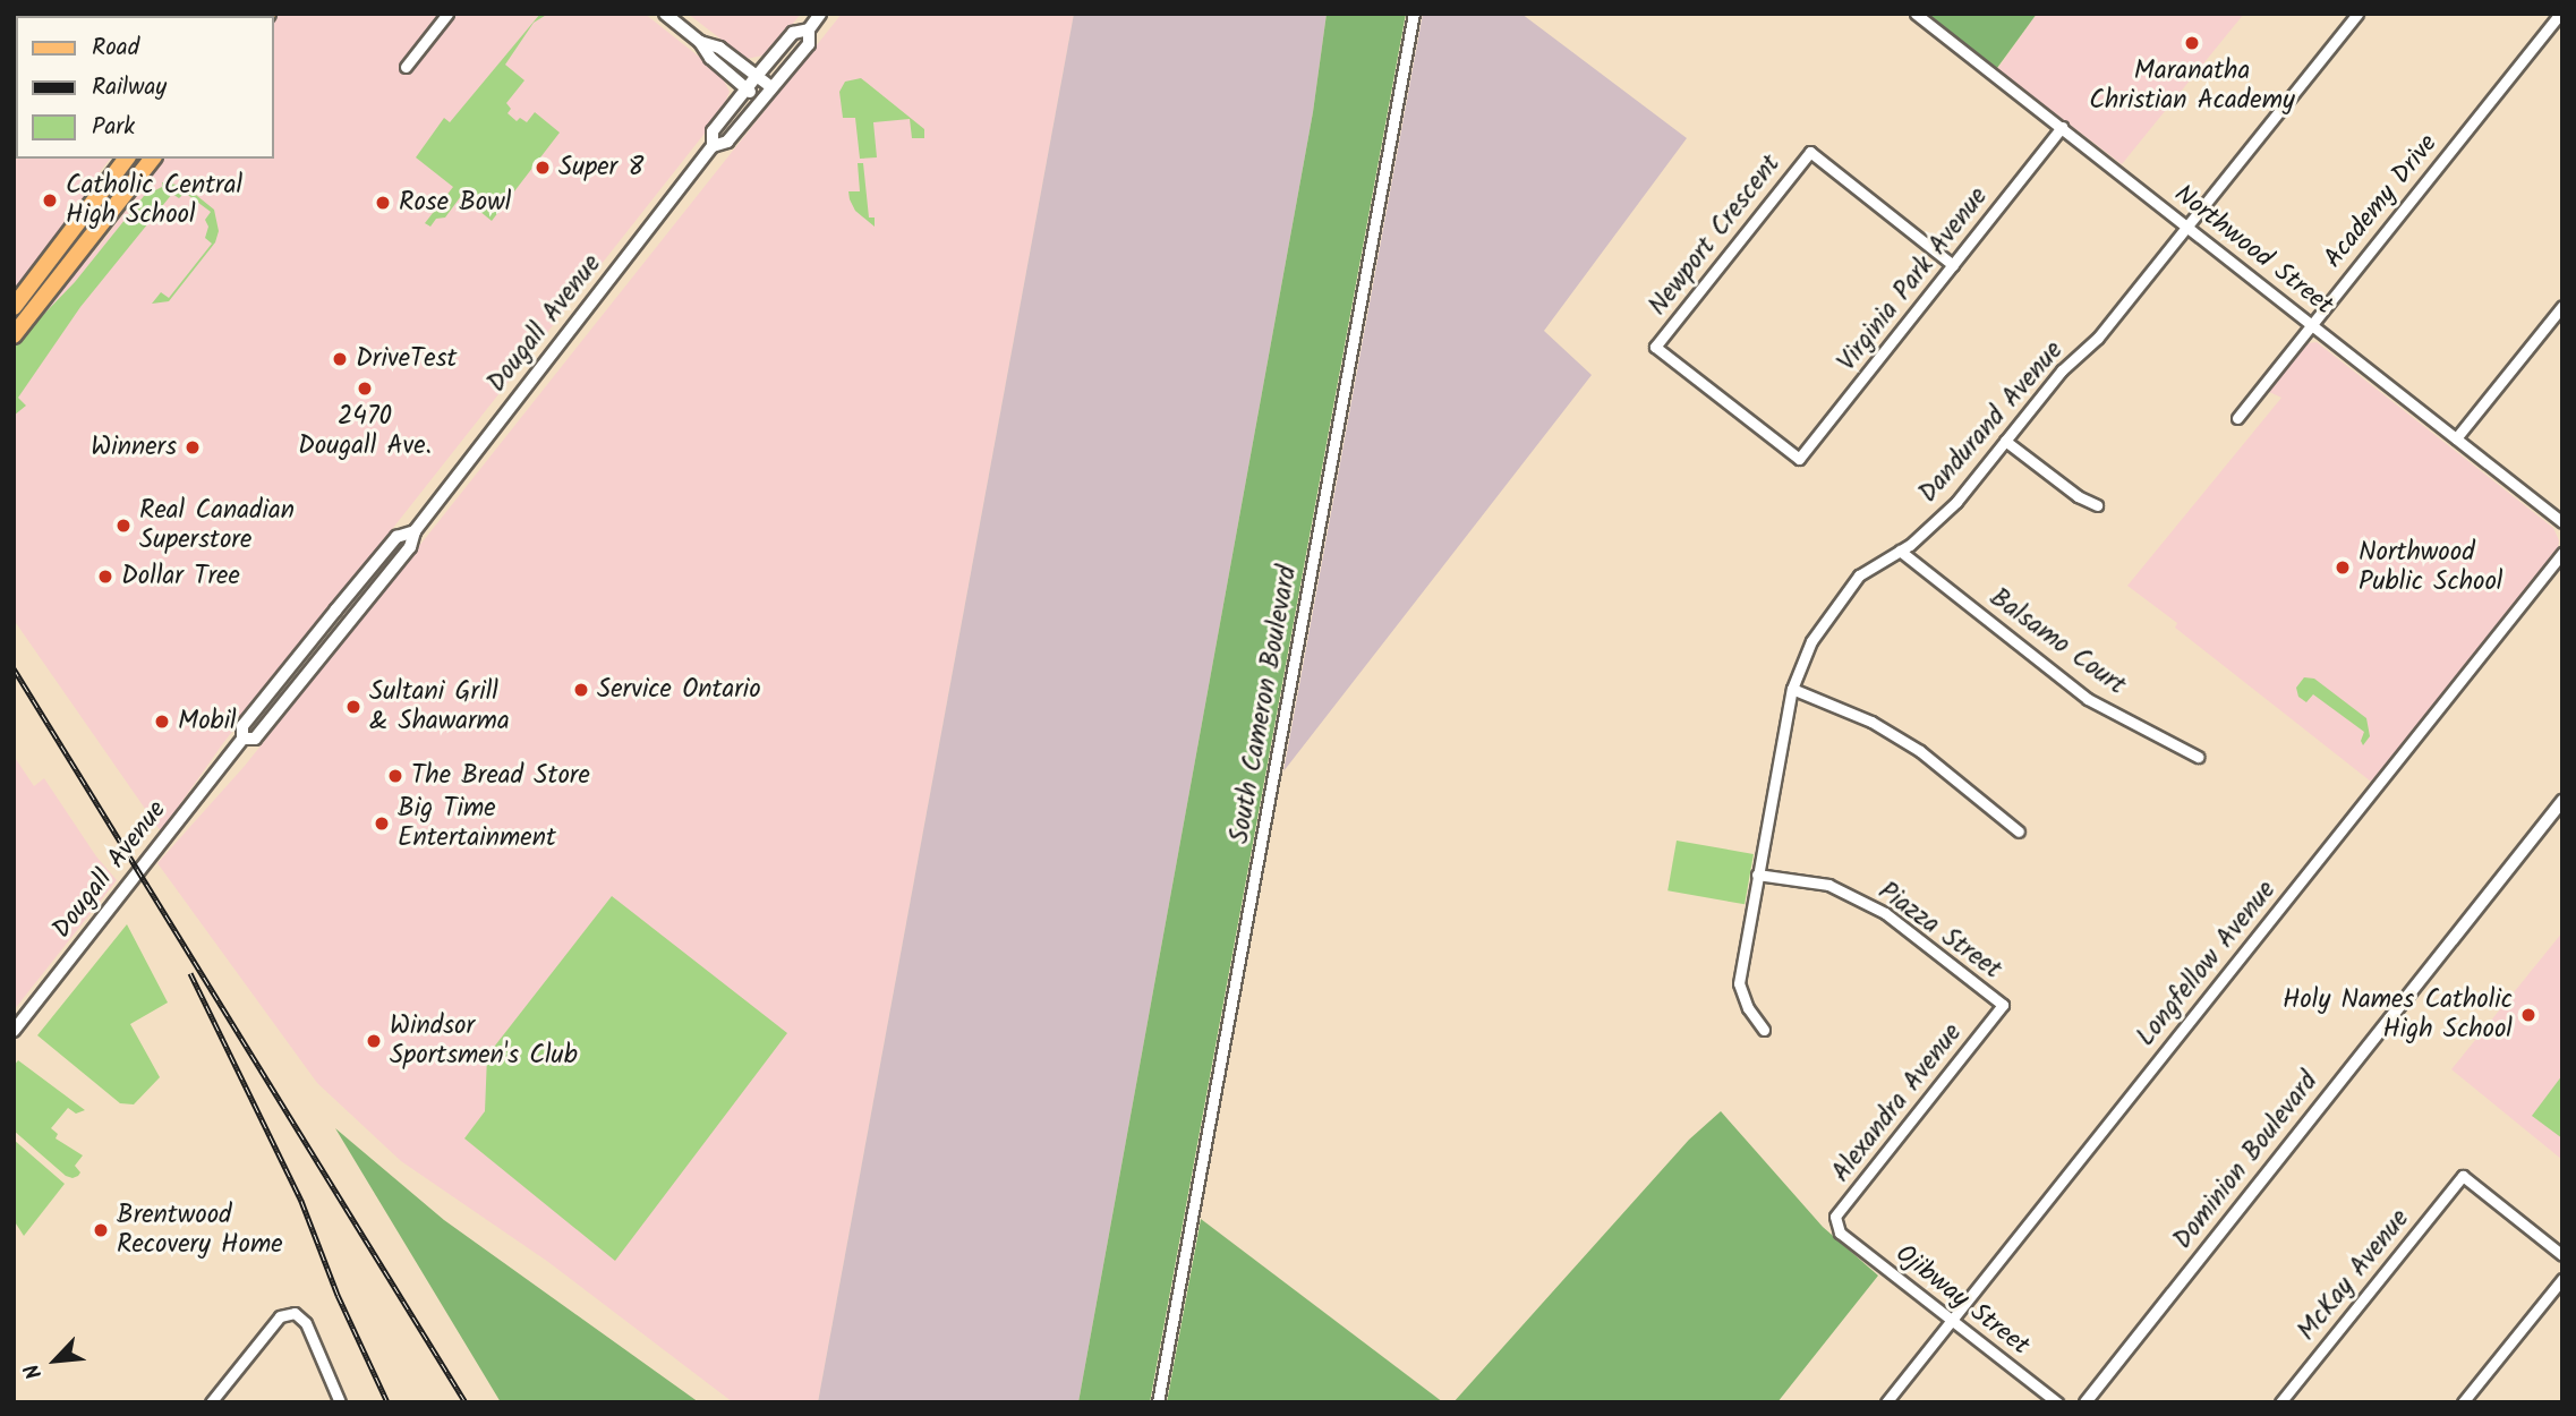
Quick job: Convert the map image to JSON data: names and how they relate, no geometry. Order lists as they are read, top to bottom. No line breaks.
{"streets":{"street":["Academy Drive","Newport Crescent","Northwood Street","Virginia Park Avenue","Dougall Avenue","Dandurand Avenue","Balsamo Court","South Cameron Boulevard","Piazza Street","Longfellow Avenue","Alexandra Avenue","Dominion Boulevard","McKay Avenue","Ojibway Street"]},"crossings":[["Academy Drive","Northwood Street"],["Newport Crescent","Virginia Park Avenue"],["Northwood Street","Virginia Park Avenue"],["Northwood Street","Dandurand Avenue"],["Dandurand Avenue","Balsamo Court"],["Dandurand Avenue","Piazza Street"],["Piazza Street","Alexandra Avenue"],["Longfellow Avenue","Ojibway Street"],["Alexandra Avenue","Ojibway Street"]],"places":["Maranatha Christian Academy","Super 8","Catholic Central High School","Rose Bowl","DriveTest","2470 Dougall Ave.","Winners","Real Canadian Superstore","Northwood Public School","Dollar Tree","Service Ontario","Sultani Grill & Shawarma","Mobil","The Bread Store","Big Time Entertainment","Holy Names Catholic High School","Windsor Sportsmen's Club","Brentwood Recovery Home"],"legend":["Road","Railway","Park"],"north":"bottom left"}
